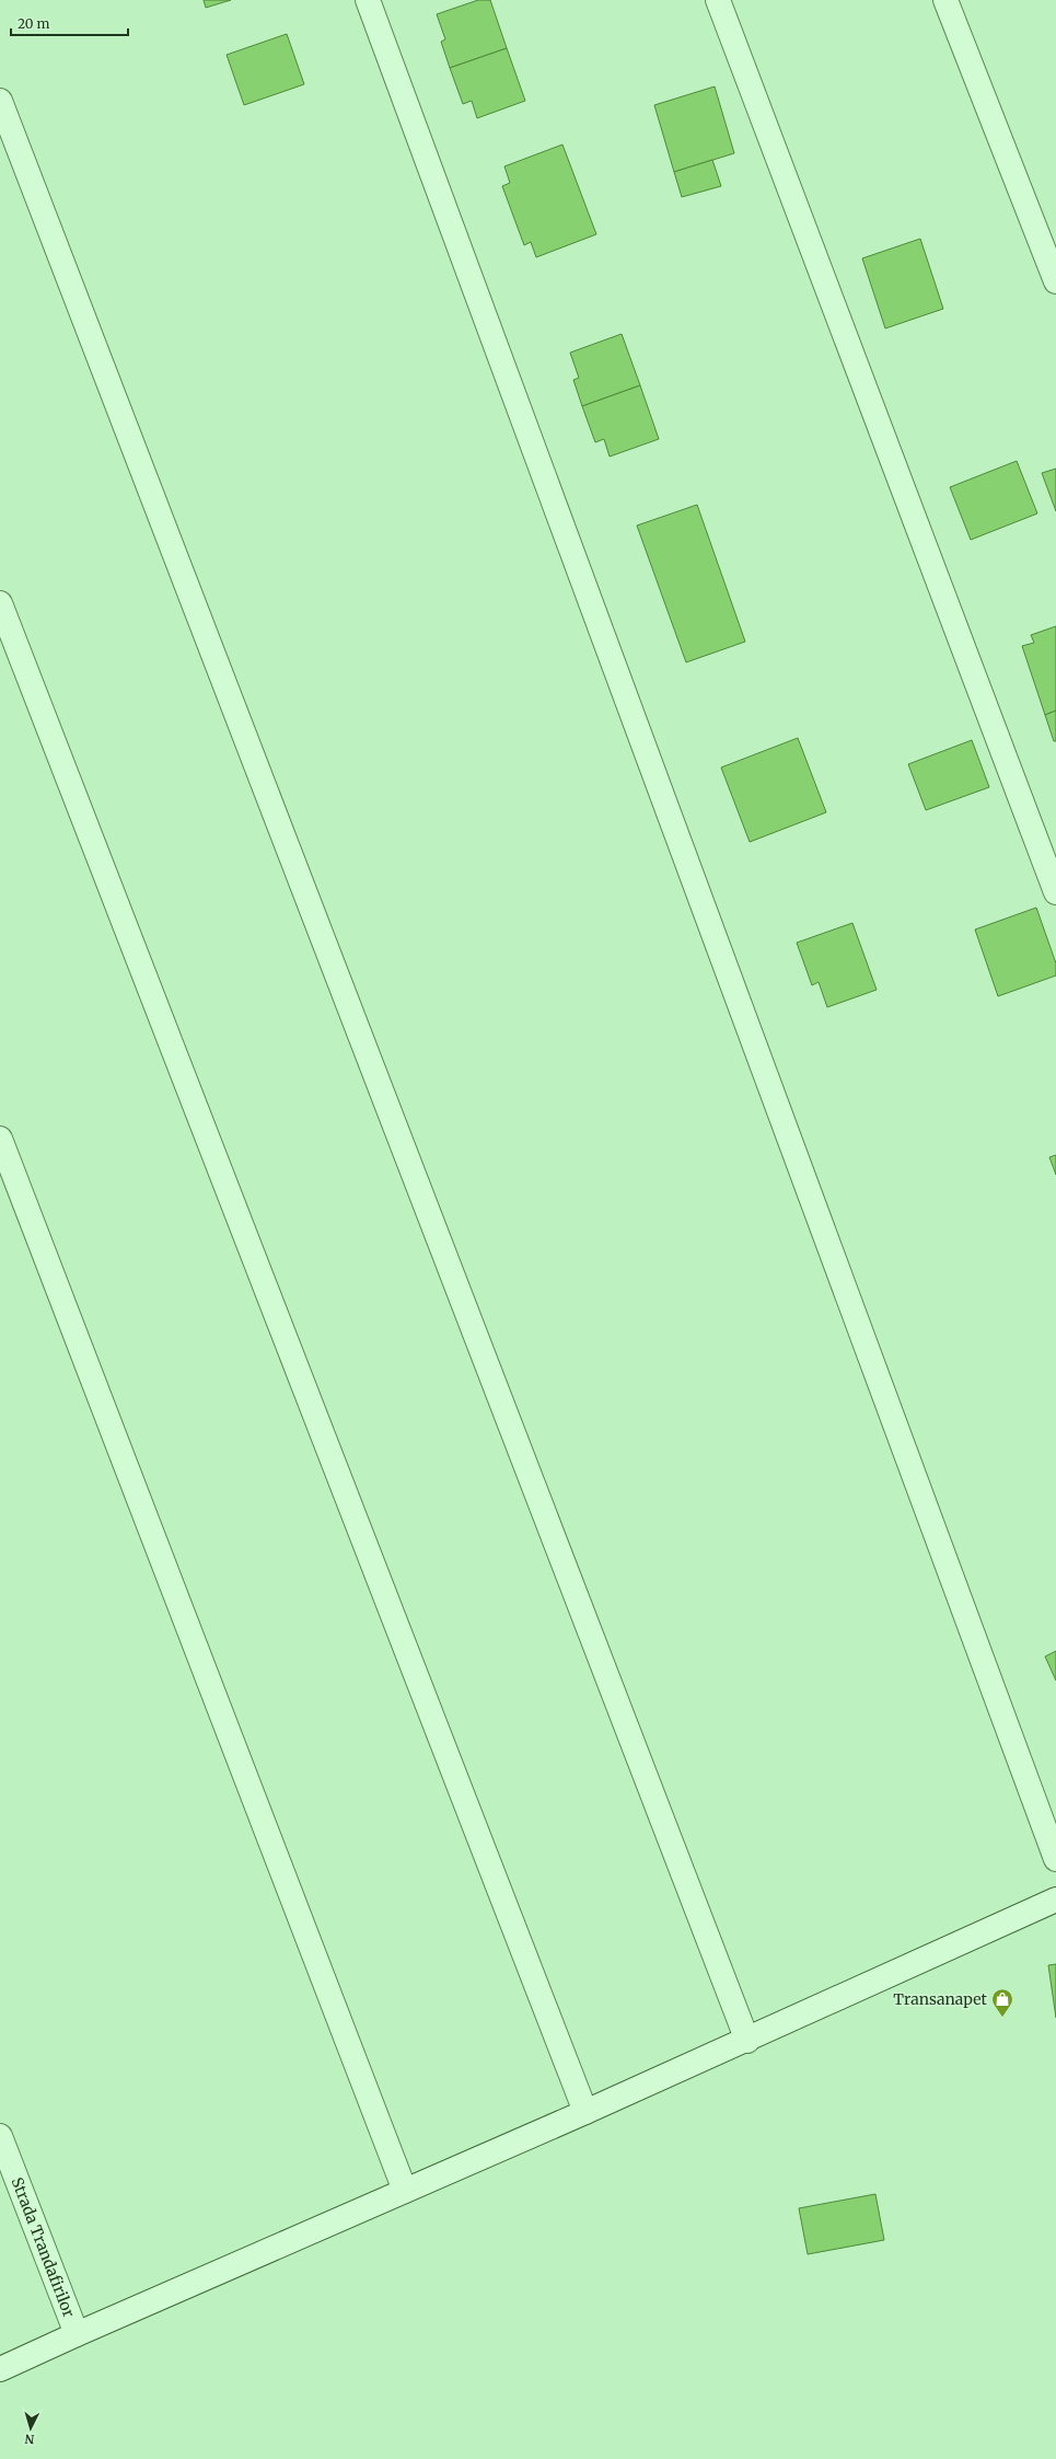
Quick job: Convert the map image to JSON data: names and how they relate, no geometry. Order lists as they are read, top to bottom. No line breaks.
{"streets":{"street":["Strada Trandafirilor"]},"places":{"shop":["Transanapet"]},"scale_bar":"20 m","north":"bottom"}
